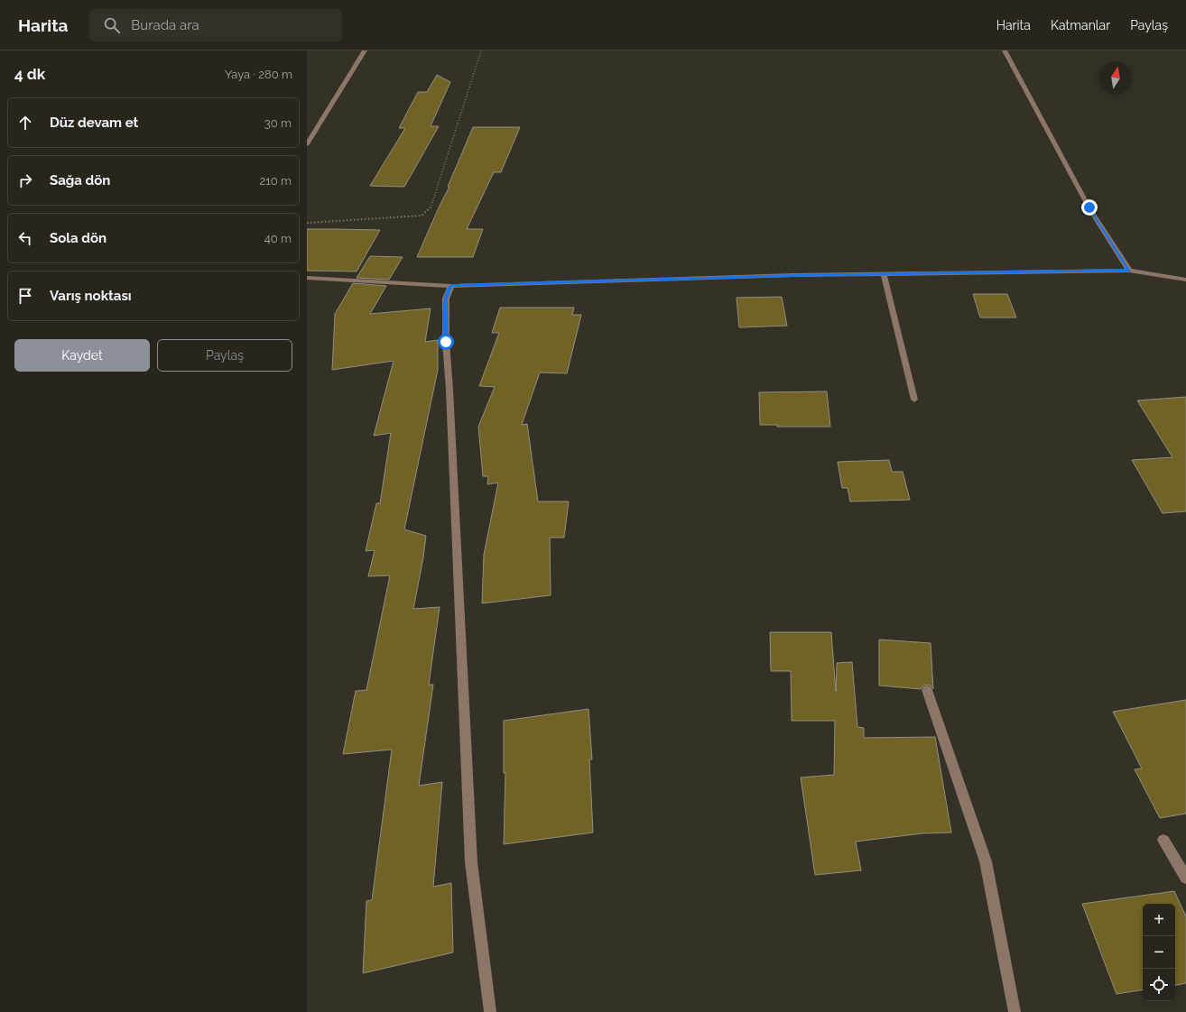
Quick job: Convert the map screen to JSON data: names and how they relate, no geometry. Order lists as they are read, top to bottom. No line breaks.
{"north":"top","page":{"header":"Harita","search":"Burada ara","nav":["Harita","Katmanlar","Paylaş"],"heading":["4 dk","Yaya · 280 m"],"list":[["Düz devam et","30 m"],["Sağa dön","210 m"],["Sola dön","40 m"],"Varış noktası"],"buttons":["Kaydet","Paylaş"],"map_buttons":["+","−"]}}
